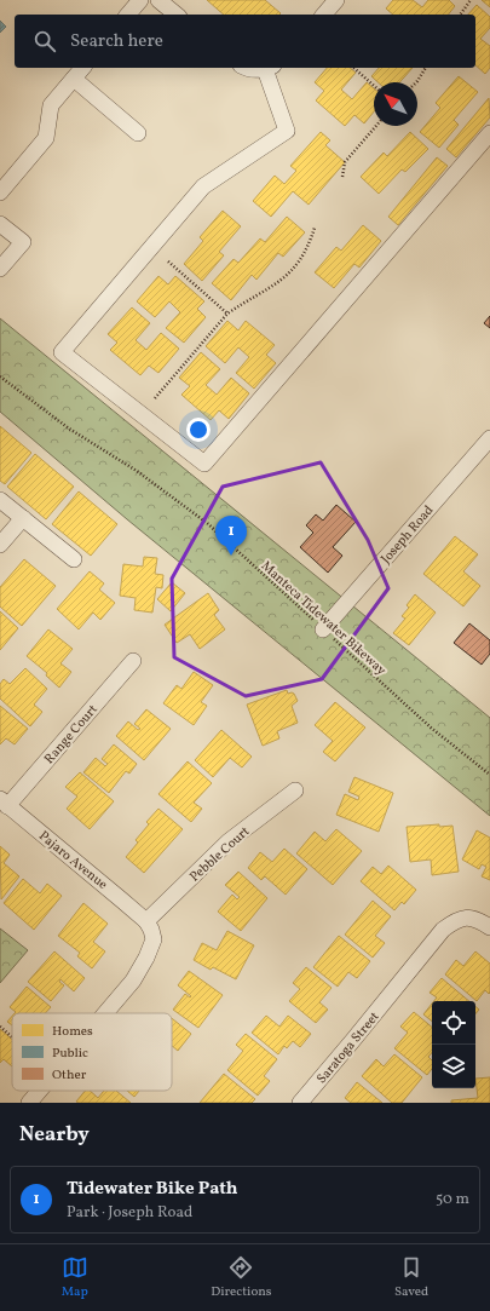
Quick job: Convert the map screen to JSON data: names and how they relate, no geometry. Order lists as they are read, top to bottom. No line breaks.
{"streets":{"street":["Joseph Road","Range Court","Pebble Court","Pajaro Avenue","Saratoga Street"],"path":["Manteca Tidewater Bikeway"]},"crossings":[["Joseph Road","Manteca Tidewater Bikeway"],["Range Court","Pajaro Avenue"],["Pebble Court","Pajaro Avenue"]],"legend":["Homes","Public","Other"],"north":"top left","page":{"search":"Search here","pins":"1","heading":"Nearby","list":[{"mark":"1","name":"Tidewater Bike Path","note":"Park · Joseph Road","value":"50 m"}],"nav":["Map","Directions","Saved"]}}
